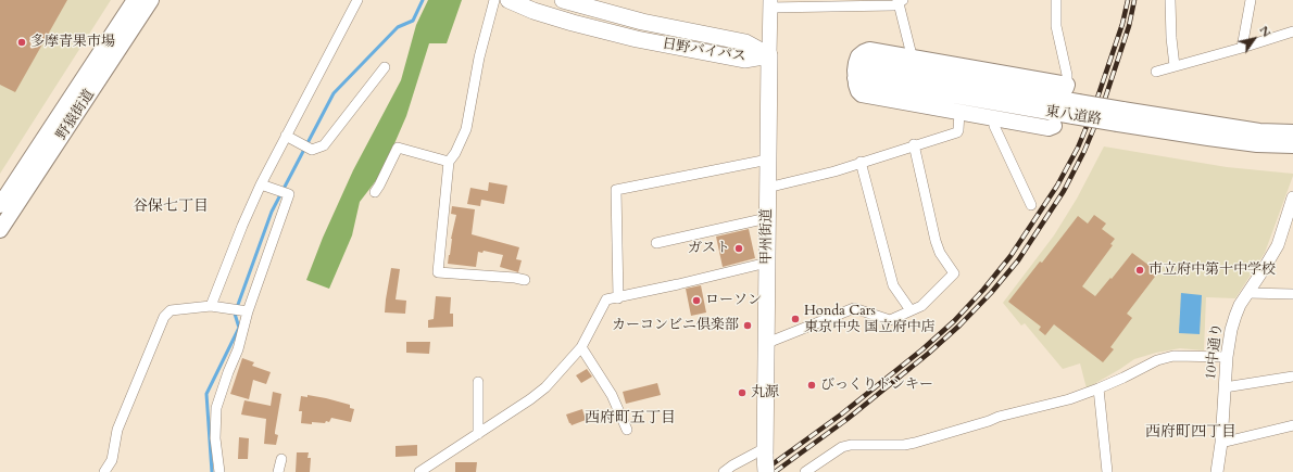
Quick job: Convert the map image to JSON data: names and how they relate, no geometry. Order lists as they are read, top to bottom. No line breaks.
{"streets":{"highway":["日野バイパス","甲州街道"],"main road":["野猿街道","東八道路"],"street":["10中通り"]},"crossings":[["日野バイパス","甲州街道"]],"districts":["谷保七丁目","西府町五丁目","西府町四丁目"],"places":["多摩青果市場","ガスト","市立府中第十中学校","ローソン","Honda Cars 東京中央 国立府中店","カーコンビニ倶楽部","びっくりドンキー","丸源"],"north":"top right"}
